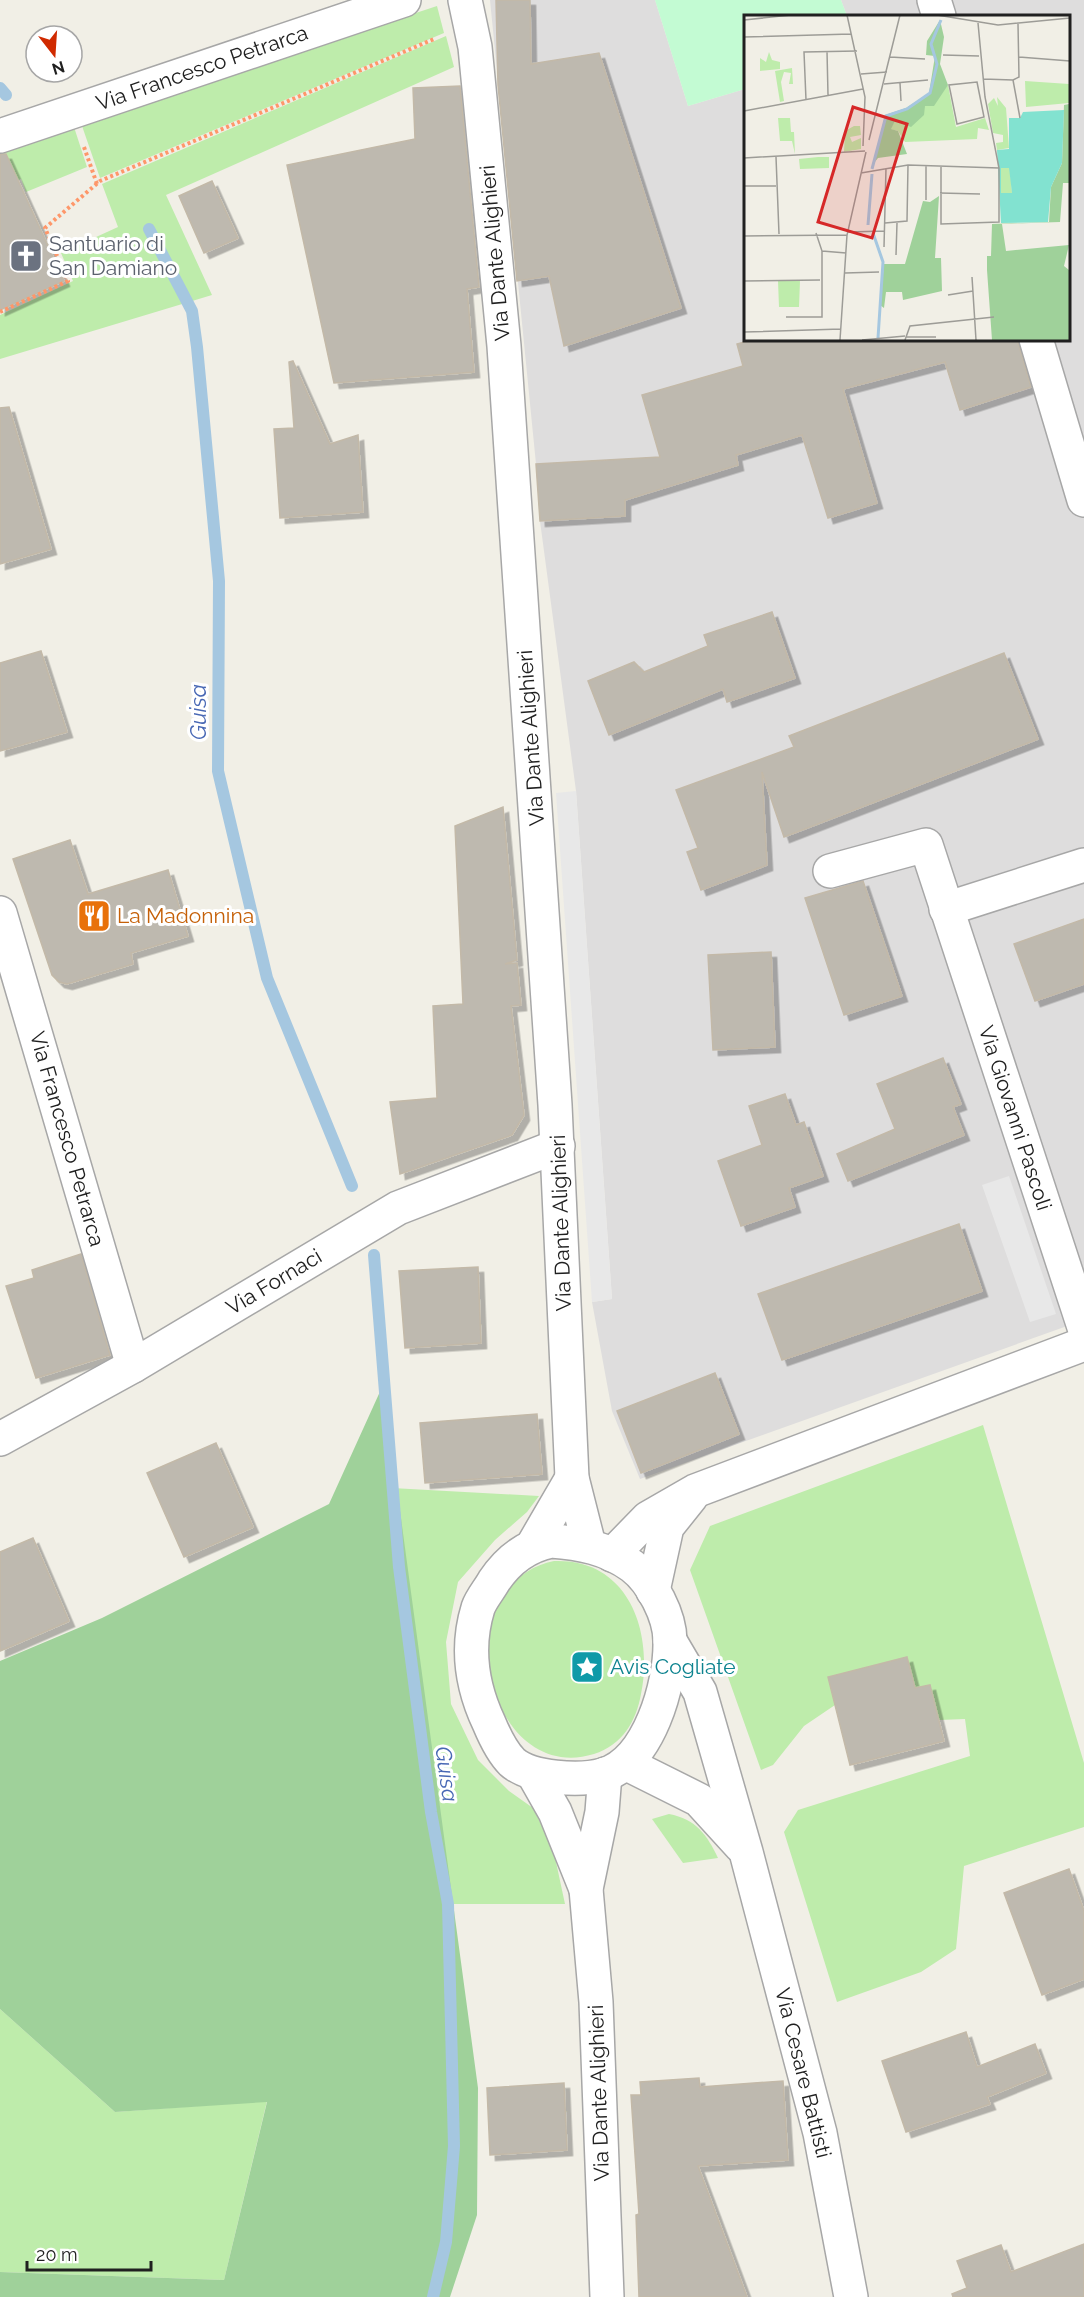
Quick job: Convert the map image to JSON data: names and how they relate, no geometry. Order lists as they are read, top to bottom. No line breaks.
{"streets":{"street":["Via Francesco Petrarca","Via Dante Alighieri","Via Giovanni Pascoli","Via Fornaci","Via Cesare Battisti"]},"crossings":[["Via Francesco Petrarca","Via Fornaci"],["Via Dante Alighieri","Via Fornaci"],["Via Dante Alighieri","Via Cesare Battisti"]],"water":["Guisa"],"places":{"church":["Santuario di San Damiano"],"restaurant":["La Madonnina"],"place":["Avis Cogliate"]},"scale_bar":"20 m","north":"bottom"}
